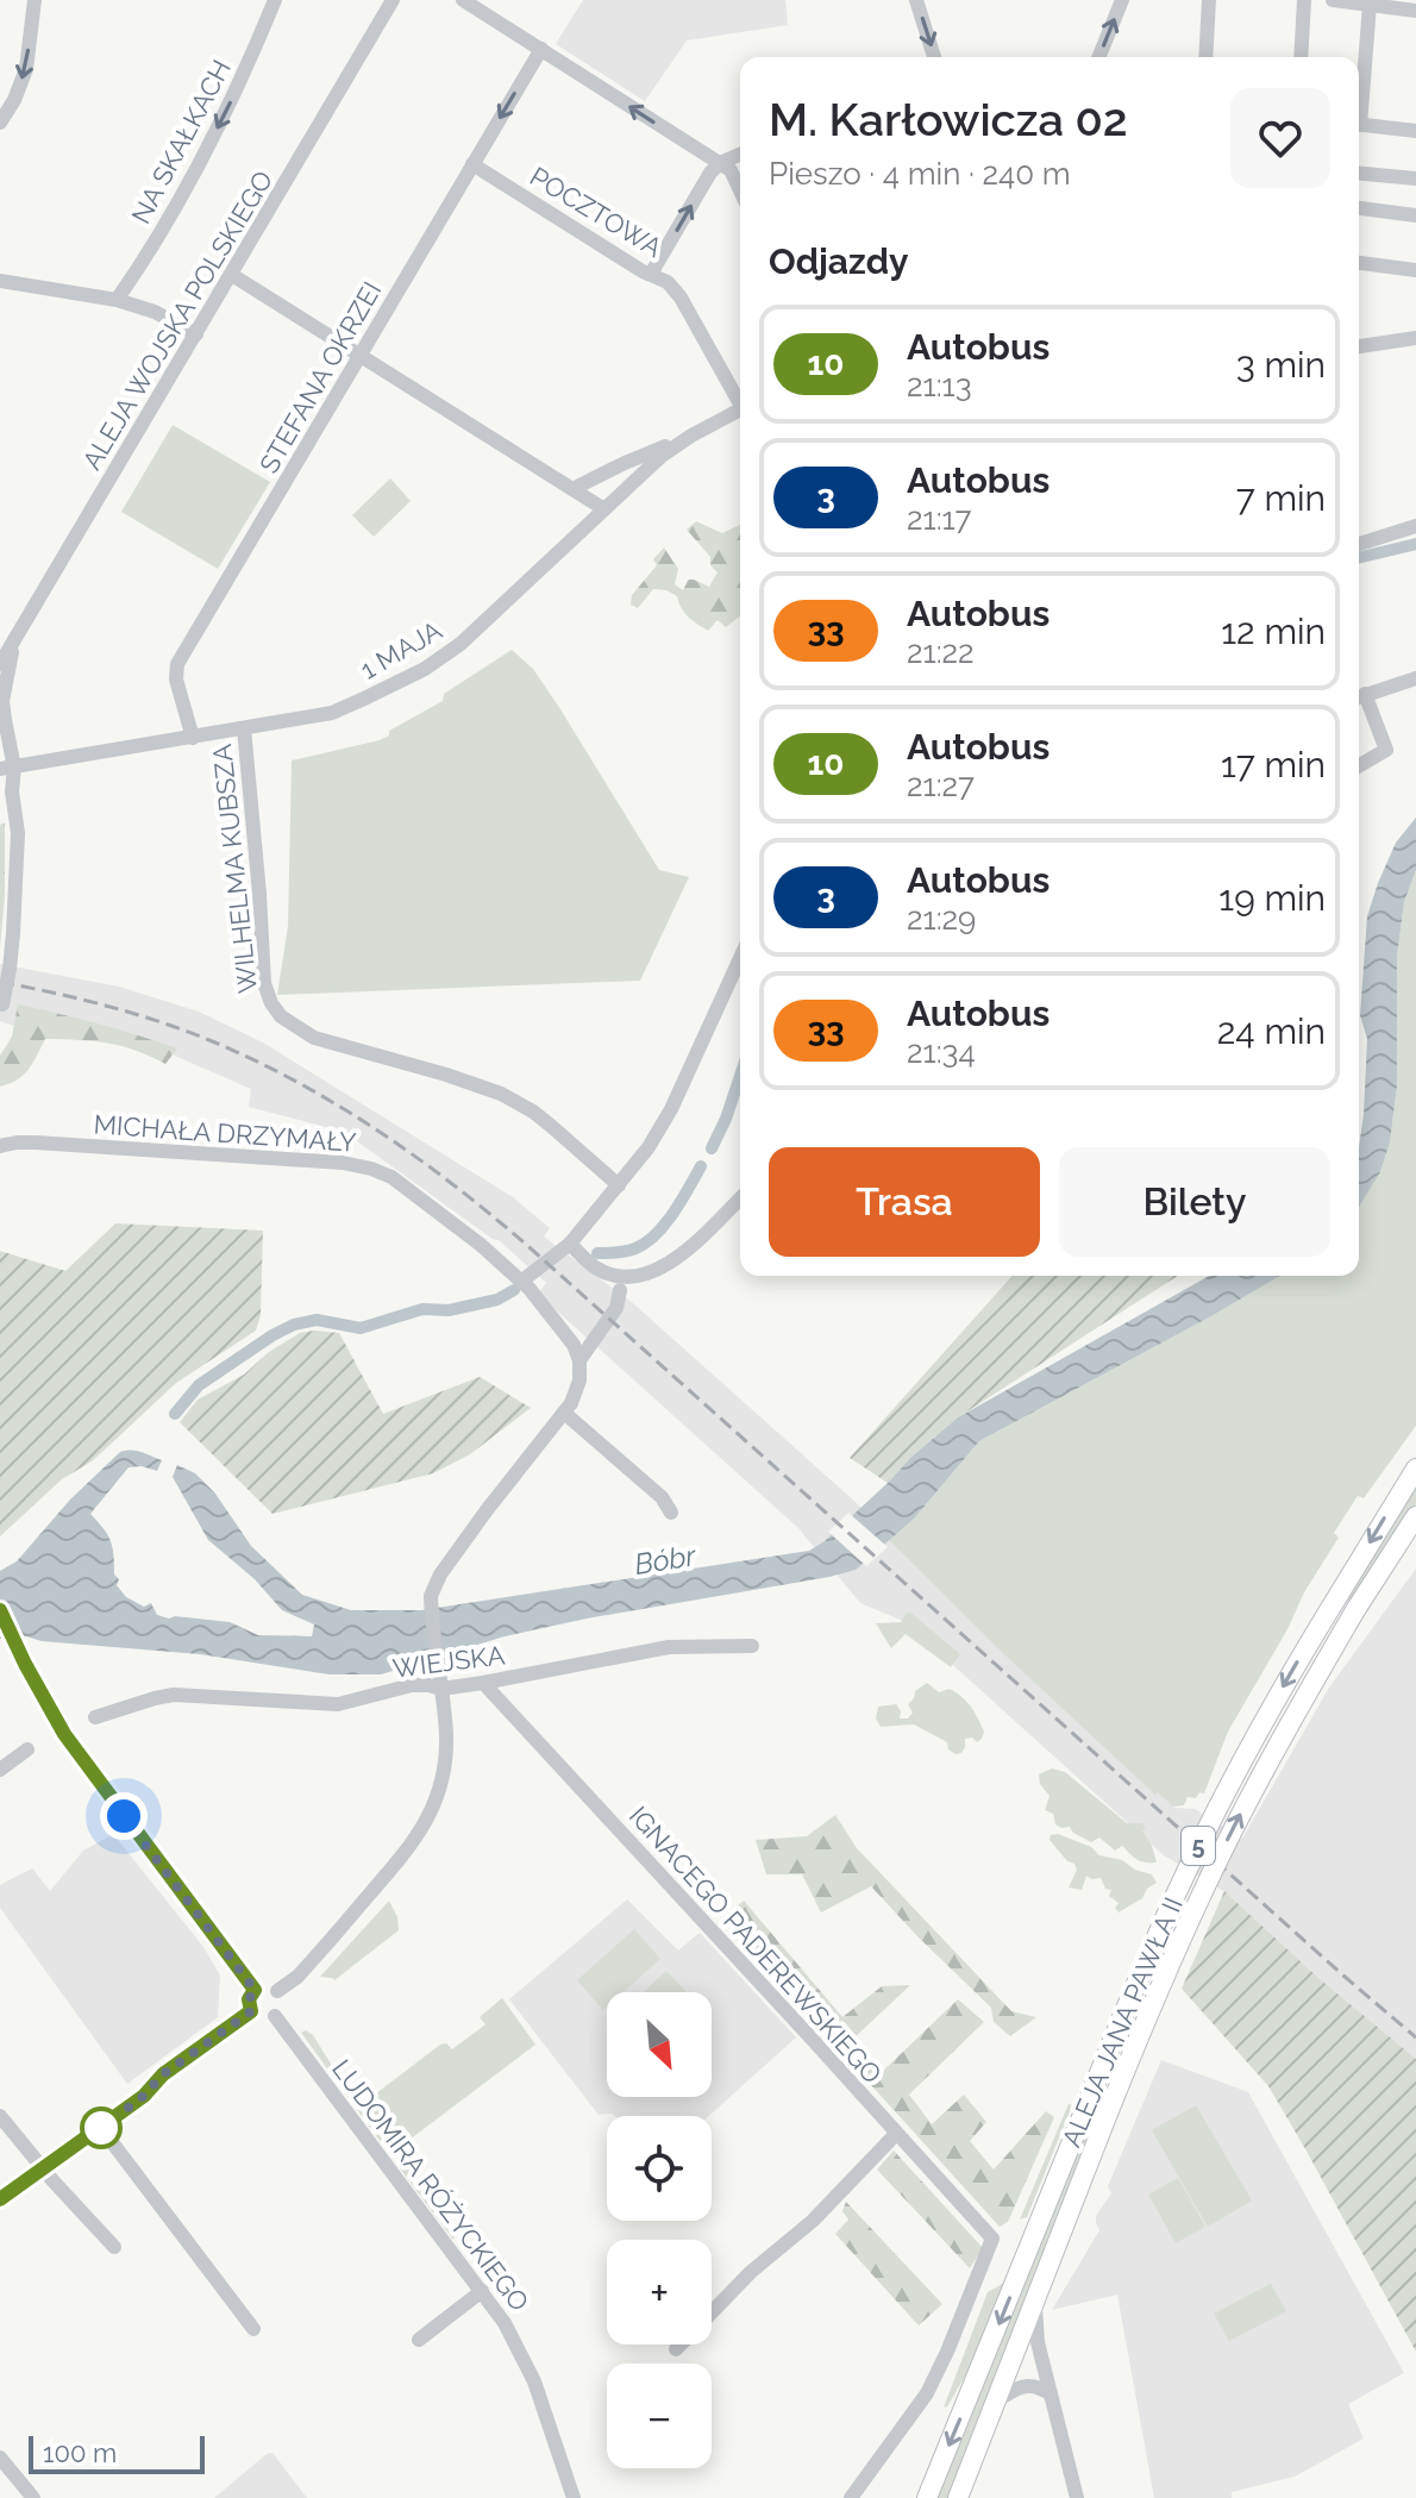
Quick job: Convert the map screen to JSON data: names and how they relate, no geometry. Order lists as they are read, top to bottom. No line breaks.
{"streets":{"main road":["5","ALEJA JANA PAWŁA II"],"street":["NA SKAŁKACH","POCZTOWA","ALEJA WOJSKA POLSKIEGO","STEFANA OKRZEI","1 MAJA","WILHELMA KUBSZA","MICHAŁA DRZYMAŁY","WIEJSKA","IGNACEGO PADEREWSKIEGO","LUDOMIRA RÓŻYCKIEGO"]},"crossings":[["POCZTOWA","STEFANA OKRZEI"],["STEFANA OKRZEI","1 MAJA"],["1 MAJA","WILHELMA KUBSZA"],["WIEJSKA","IGNACEGO PADEREWSKIEGO"]],"one_way":["NA SKAŁKACH"],"water":["Bóbr"],"lines":["bus line 10"],"scale_bar":"100 m","north":"bottom right","page":{"heading":[["M. Karłowicza 02","Pieszo · 4 min · 240 m"],"Odjazdy"],"list":[{"mark":"10","name":"Autobus","note":"21:13","value":"3 min"},{"mark":"3","name":"Autobus","note":"21:17","value":"7 min"},{"mark":"33","name":"Autobus","note":"21:22","value":"12 min"},{"mark":"10","name":"Autobus","note":"21:27","value":"17 min"},{"mark":"3","name":"Autobus","note":"21:29","value":"19 min"},{"mark":"33","name":"Autobus","note":"21:34","value":"24 min"}],"buttons":["Trasa","Bilety"],"map_buttons":["+","−"],"scale":"100 m"}}
